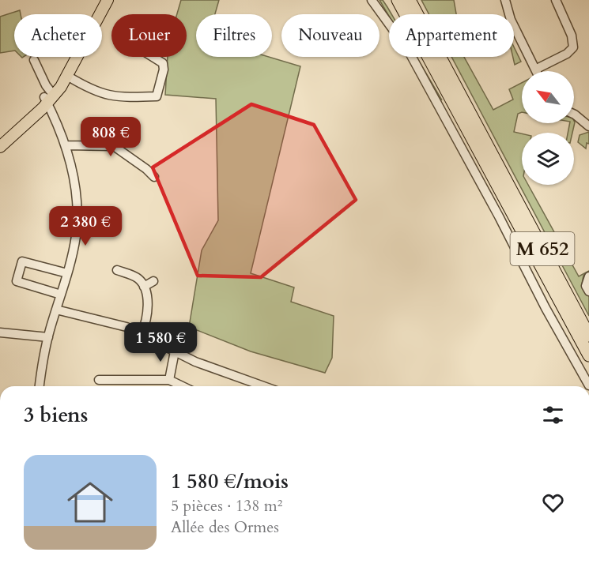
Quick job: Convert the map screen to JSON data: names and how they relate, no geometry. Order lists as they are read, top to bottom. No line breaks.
{"streets":{"highway":["M 652"]},"north":"top left","page":{"chip":["Acheter","Louer","Filtres","Nouveau","Appartement"],"price":["808 €","2 380 €","1 580 €"],"heading":"3 biens","list":[{"name":"1 580 €/mois","note":"5 pièces · 138 m² · Allée des Ormes"}]}}
